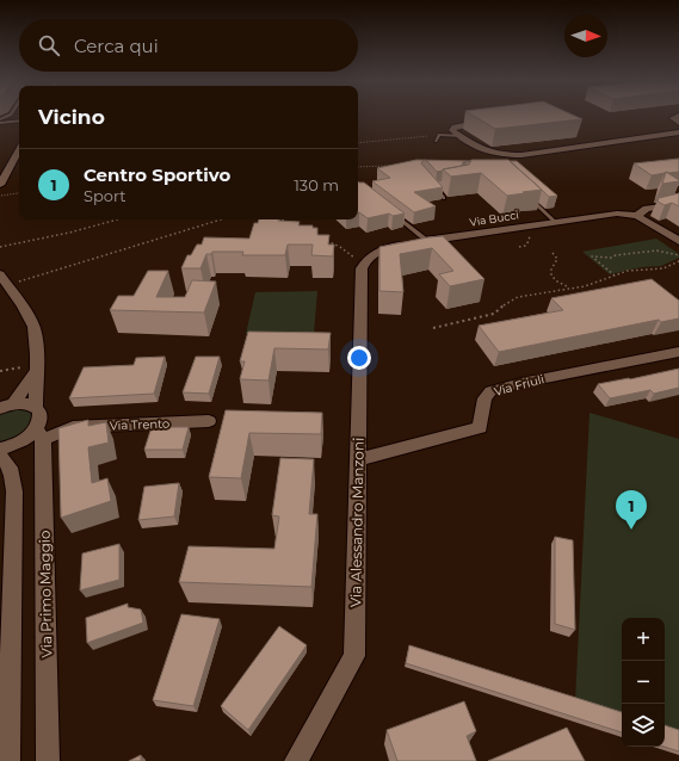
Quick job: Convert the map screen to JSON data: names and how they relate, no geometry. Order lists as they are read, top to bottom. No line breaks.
{"streets":{"street":["Via Bucci","Via Friuli","Via Trento","Via Alessandro Manzoni","Via Primo Maggio"]},"crossings":[["Via Bucci","Via Alessandro Manzoni"],["Via Friuli","Via Alessandro Manzoni"],["Via Trento","Via Primo Maggio"]],"north":"right","page":{"search":"Cerca qui","heading":"Vicino","list":[{"mark":"1","name":"Centro Sportivo","note":"Sport","value":"130 m"}],"pins":"1","map_buttons":["+","−"]}}
